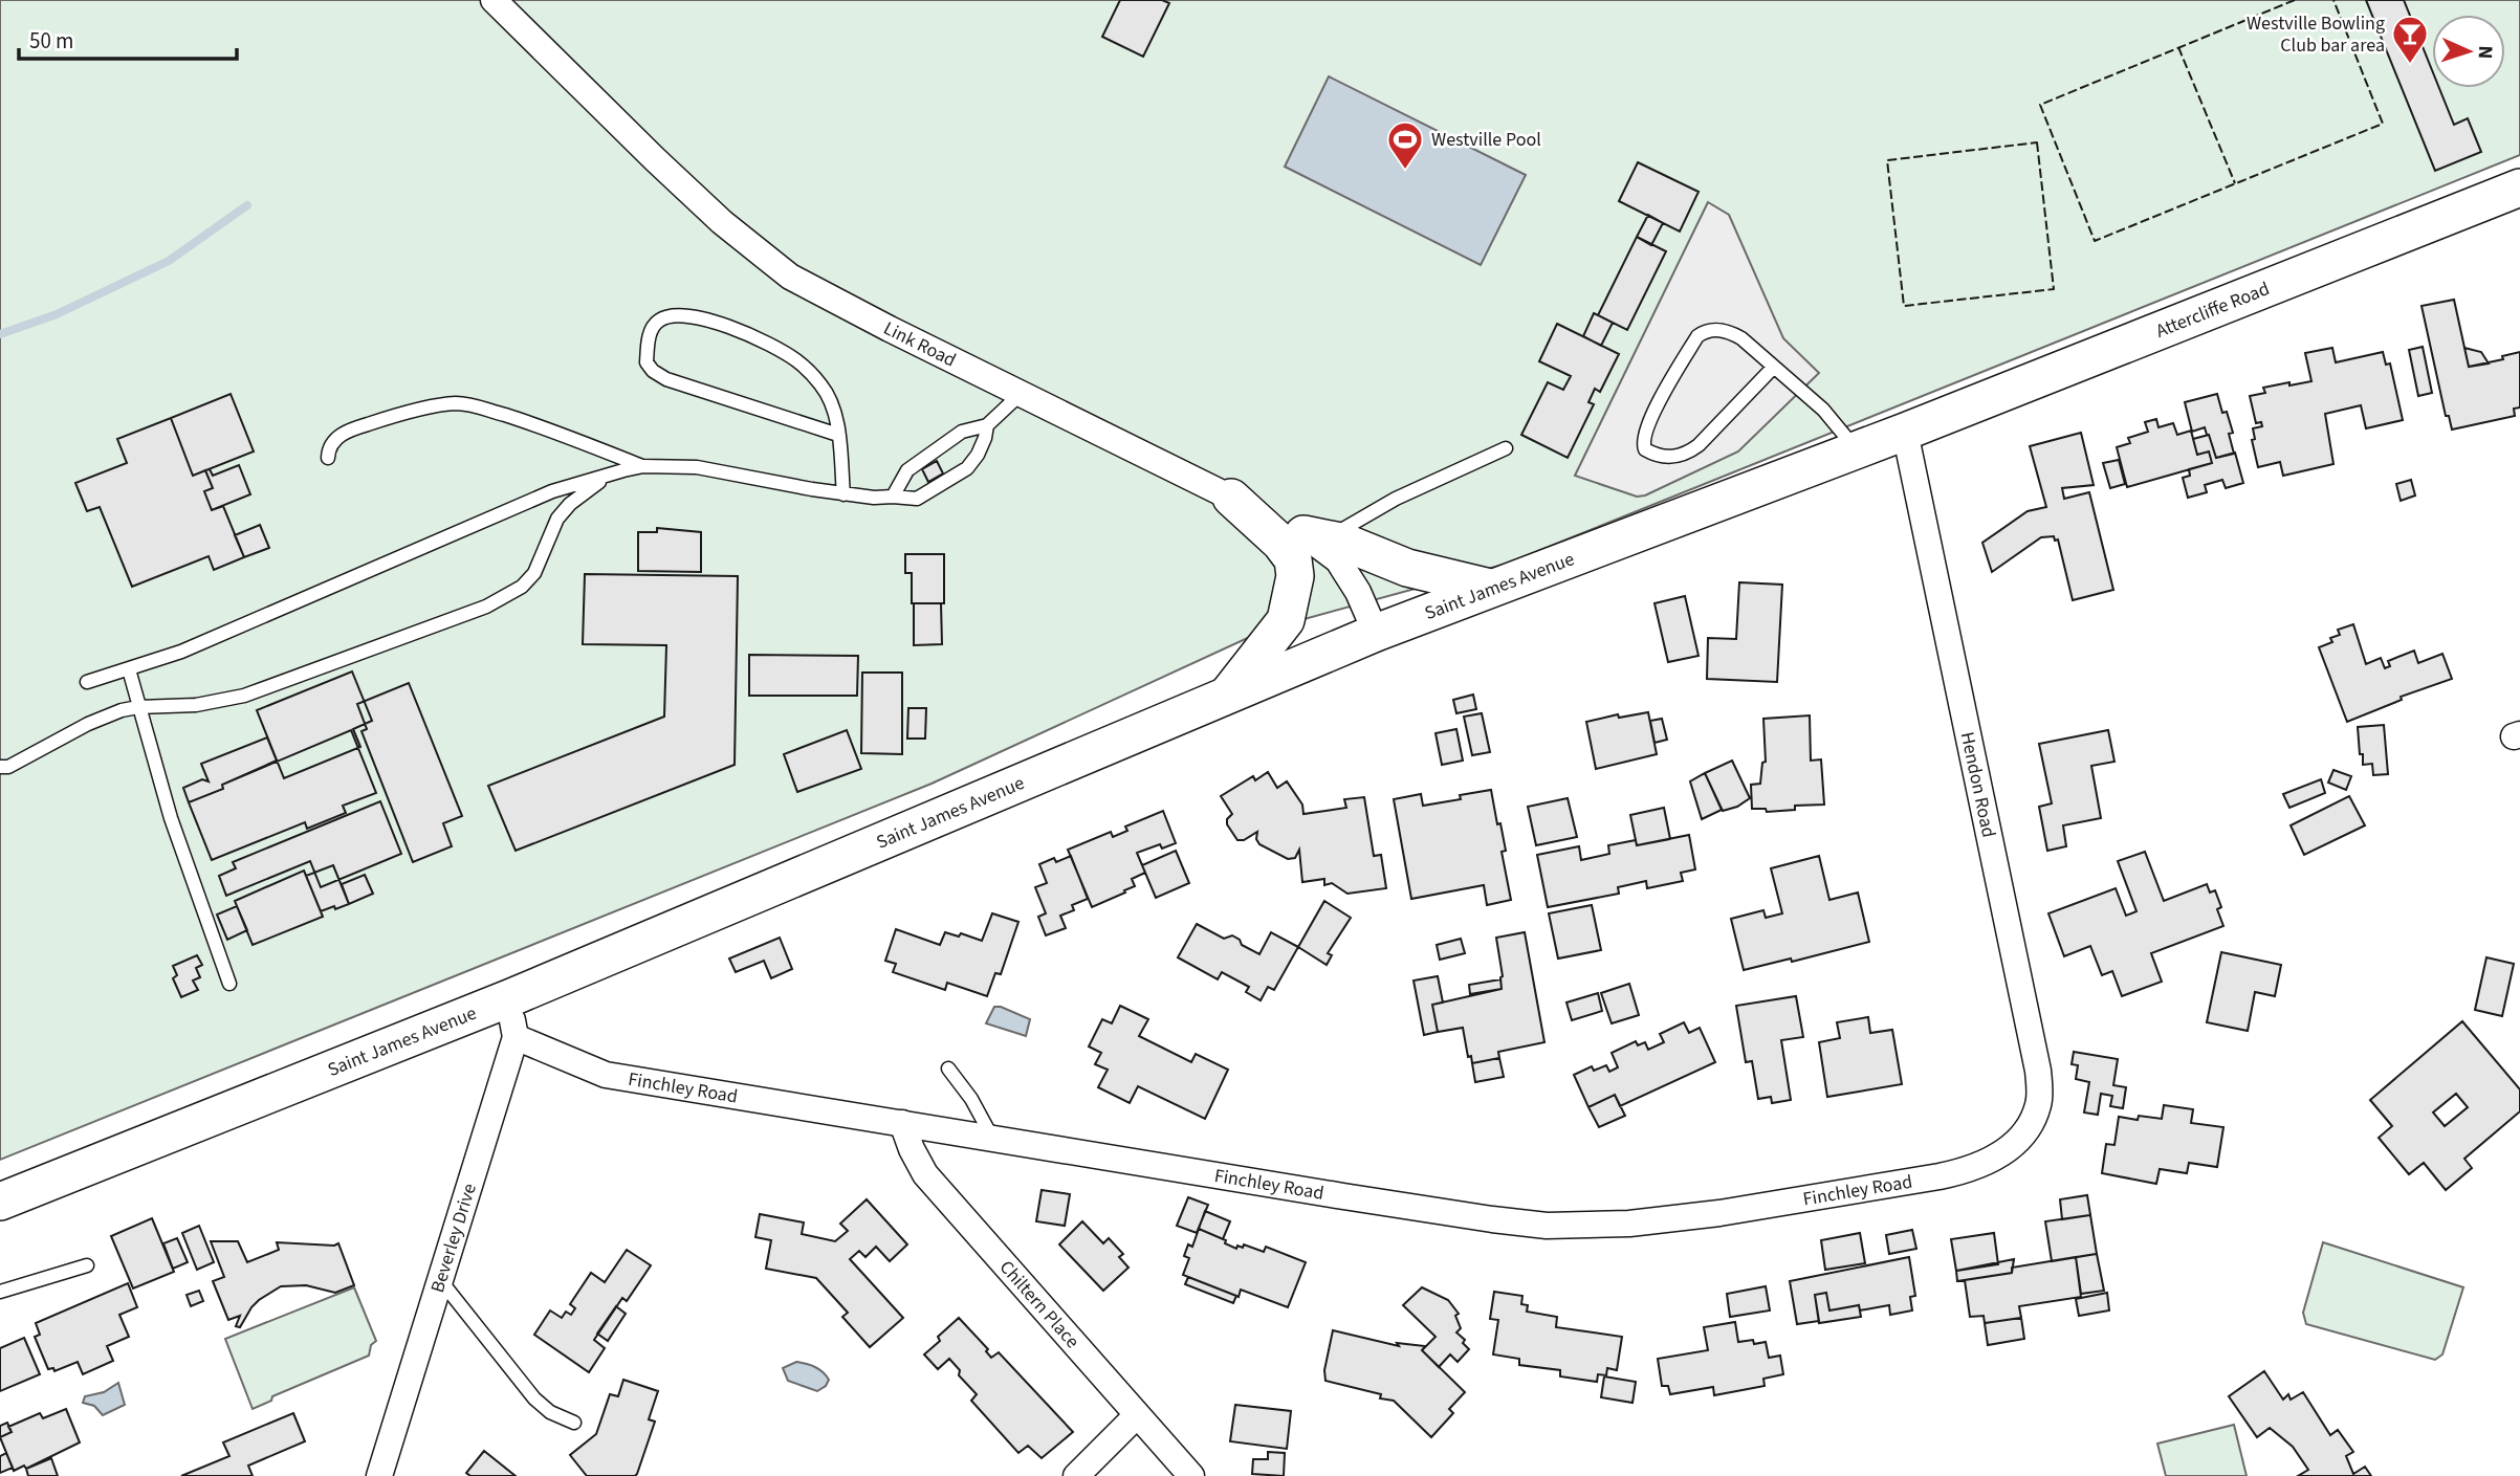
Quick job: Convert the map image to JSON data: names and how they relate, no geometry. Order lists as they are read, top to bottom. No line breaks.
{"streets":{"main road":["Attercliffe Road","Saint James Avenue"],"street":["Link Road","Hendon Road","Finchley Road","Beverley Drive","Chiltern Place"]},"crossings":[["Attercliffe Road","Saint James Avenue"],["Attercliffe Road","Hendon Road"],["Link Road","Saint James Avenue"],["Saint James Avenue","Hendon Road"],["Saint James Avenue","Beverley Drive"],["Hendon Road","Finchley Road"],["Finchley Road","Beverley Drive"],["Finchley Road","Chiltern Place"]],"places":{"bar":["Westville Bowling Club bar area"],"sports":["Westville Pool"]},"scale_bar":"50 m","north":"right"}
